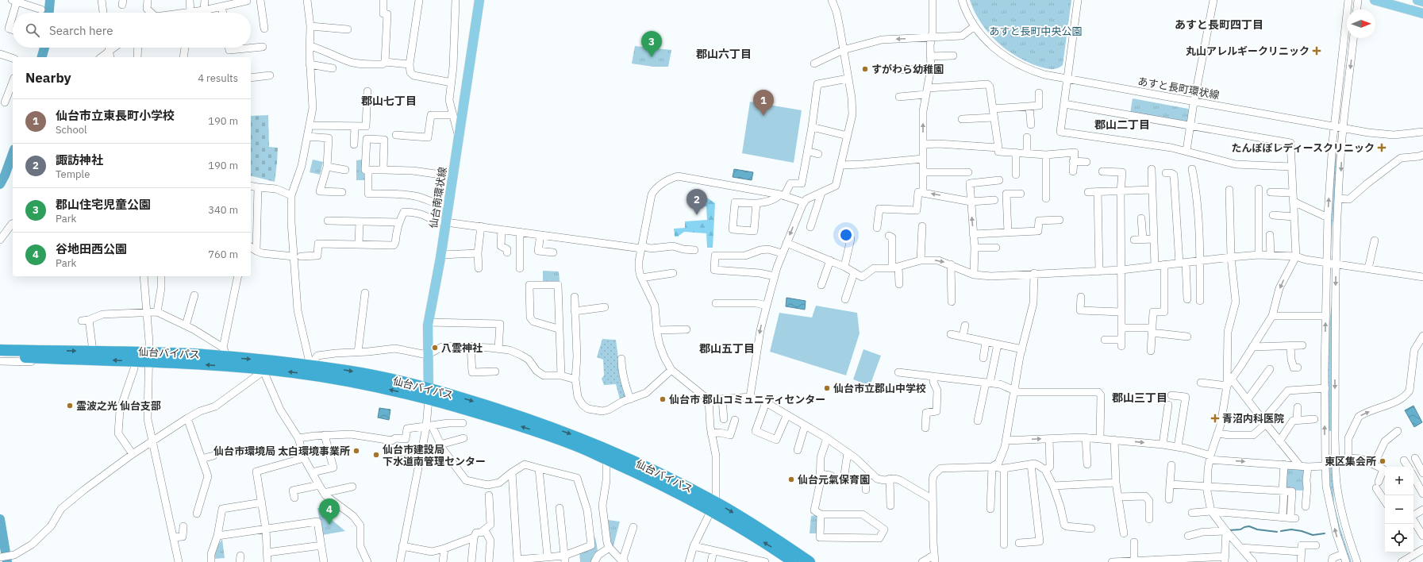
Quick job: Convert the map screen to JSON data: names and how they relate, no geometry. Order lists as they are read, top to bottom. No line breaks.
{"streets":{"highway":["仙台バイパス"],"main road":["仙台南環状線"],"street":["あすと長町環状線"]},"crossings":[["仙台南環状線","仙台バイパス"]],"districts":["あすと長町四丁目","郡山六丁目","郡山七丁目","郡山二丁目","郡山五丁目","郡山三丁目"],"parks":["あすと長町中央公園"],"places":{"health":["丸山アレルギークリニック","たんぽぽレディースクリニック","青沼内科医院"],"other":["すがわら幼稚園","八雲神社","仙台市立郡山中学校","仙台市 郡山コミュニティセンター","霊波之光 仙台支部","仙台市環境局 太白環境事業所","仙台市建設局 下水道南管理センター","東区集会所","仙台元氣保育園"]},"north":"right","page":{"search":"Search here","pins":["3","1","2","4"],"heading":["Nearby","4 results"],"list":[{"mark":"1","name":"仙台市立東長町小学校","note":"School","value":"190 m"},{"mark":"2","name":"諏訪神社","note":"Temple","value":"190 m"},{"mark":"3","name":"郡山住宅児童公園","note":"Park","value":"340 m"},{"mark":"4","name":"谷地田西公園","note":"Park","value":"760 m"}],"map_buttons":["+","−"]}}
